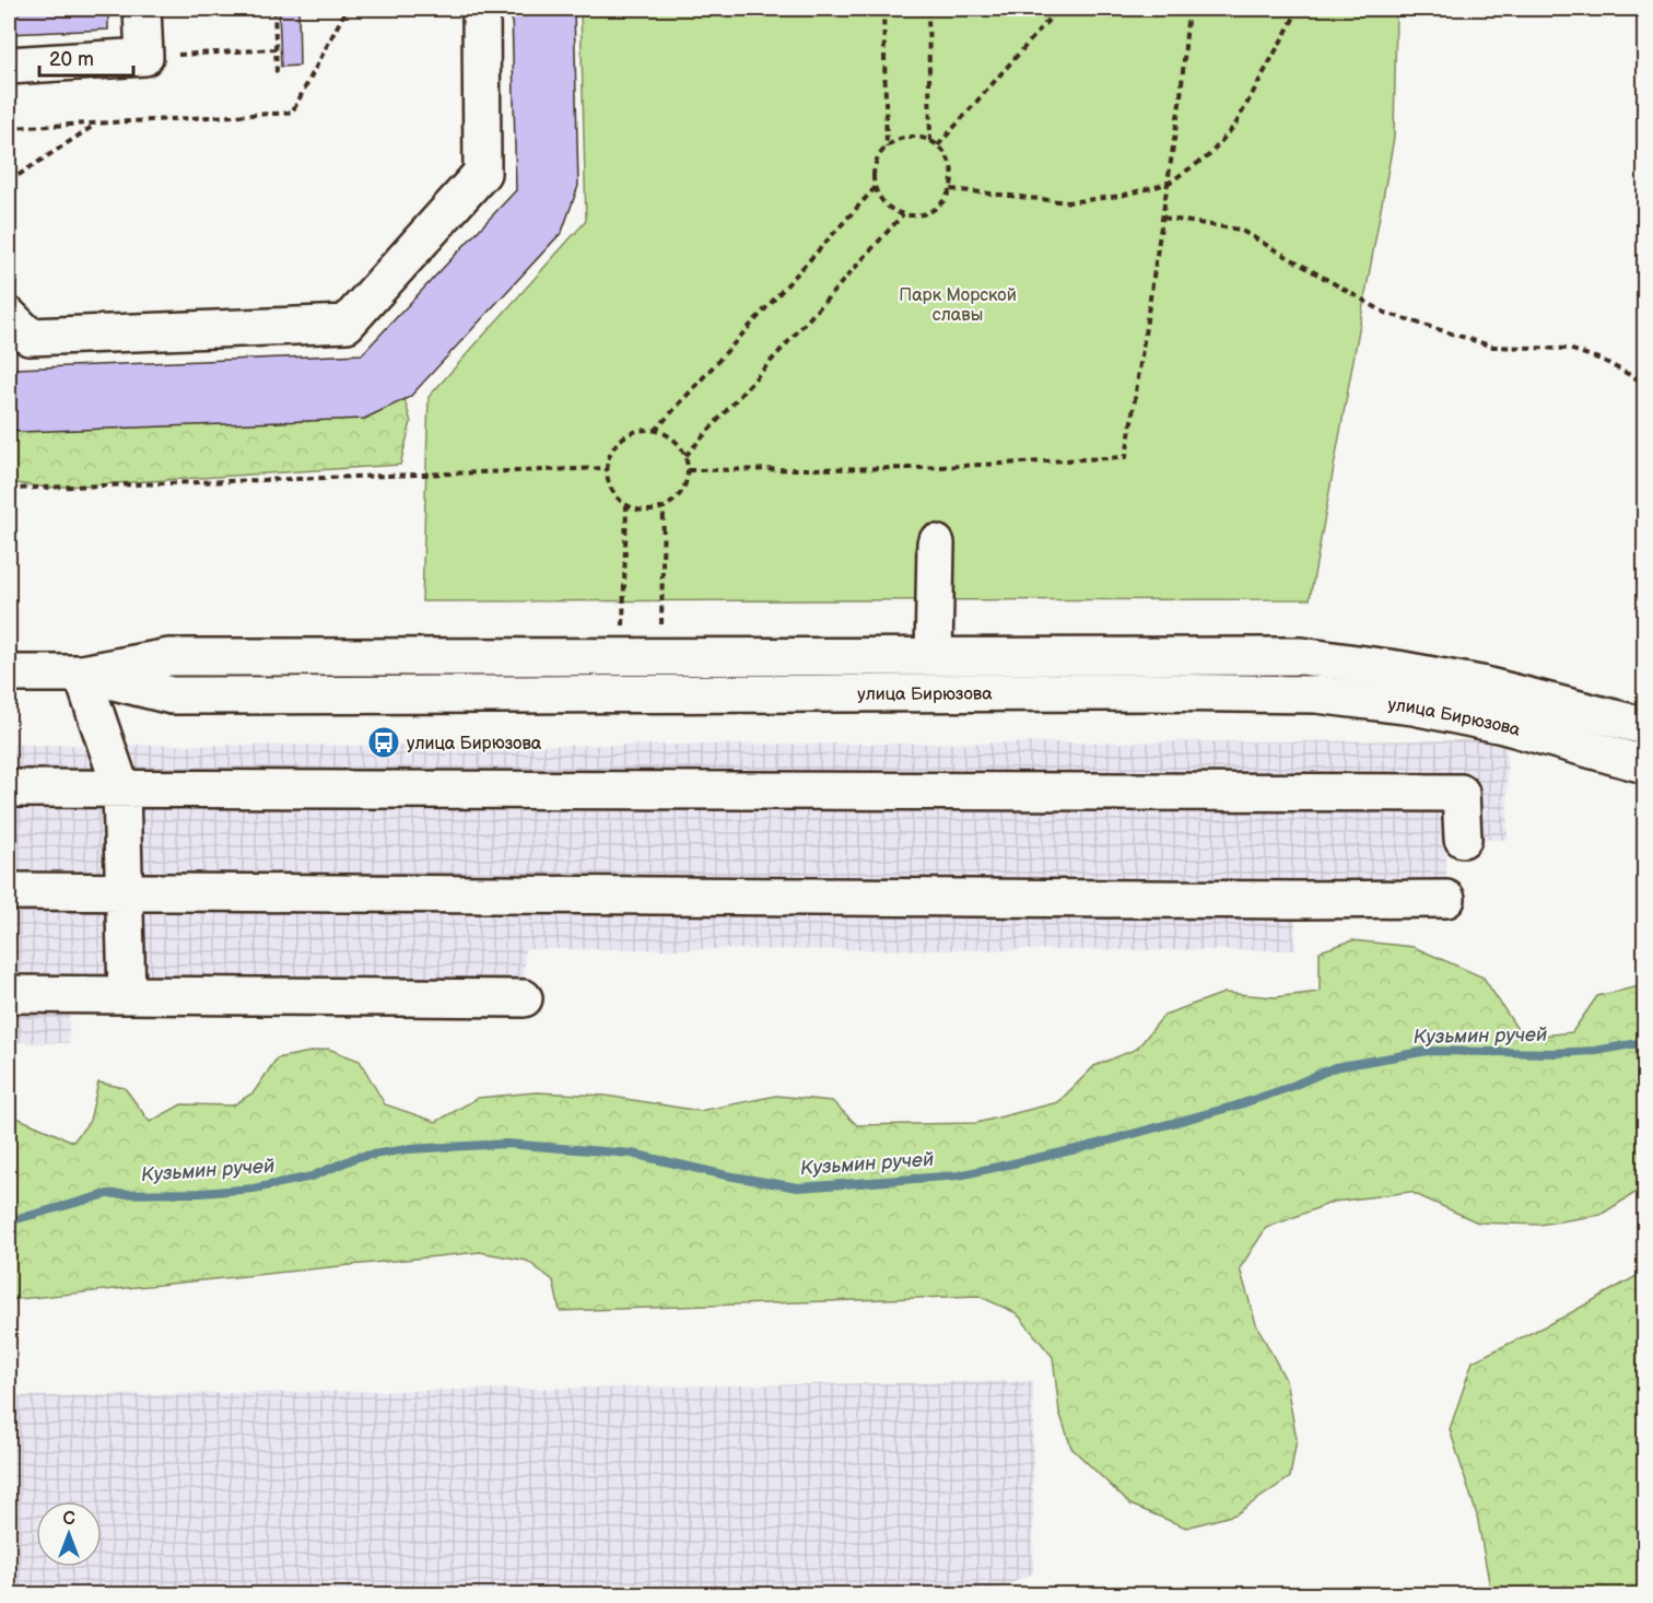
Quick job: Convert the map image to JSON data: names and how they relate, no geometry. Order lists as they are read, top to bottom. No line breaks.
{"streets":{"main road":["улица Бирюзова"]},"water":["Кузьмин ручей"],"parks":["Парк Морской славы"],"places":{"bus stop":["улица Бирюзова"]},"scale_bar":"20 m","north":"top"}
